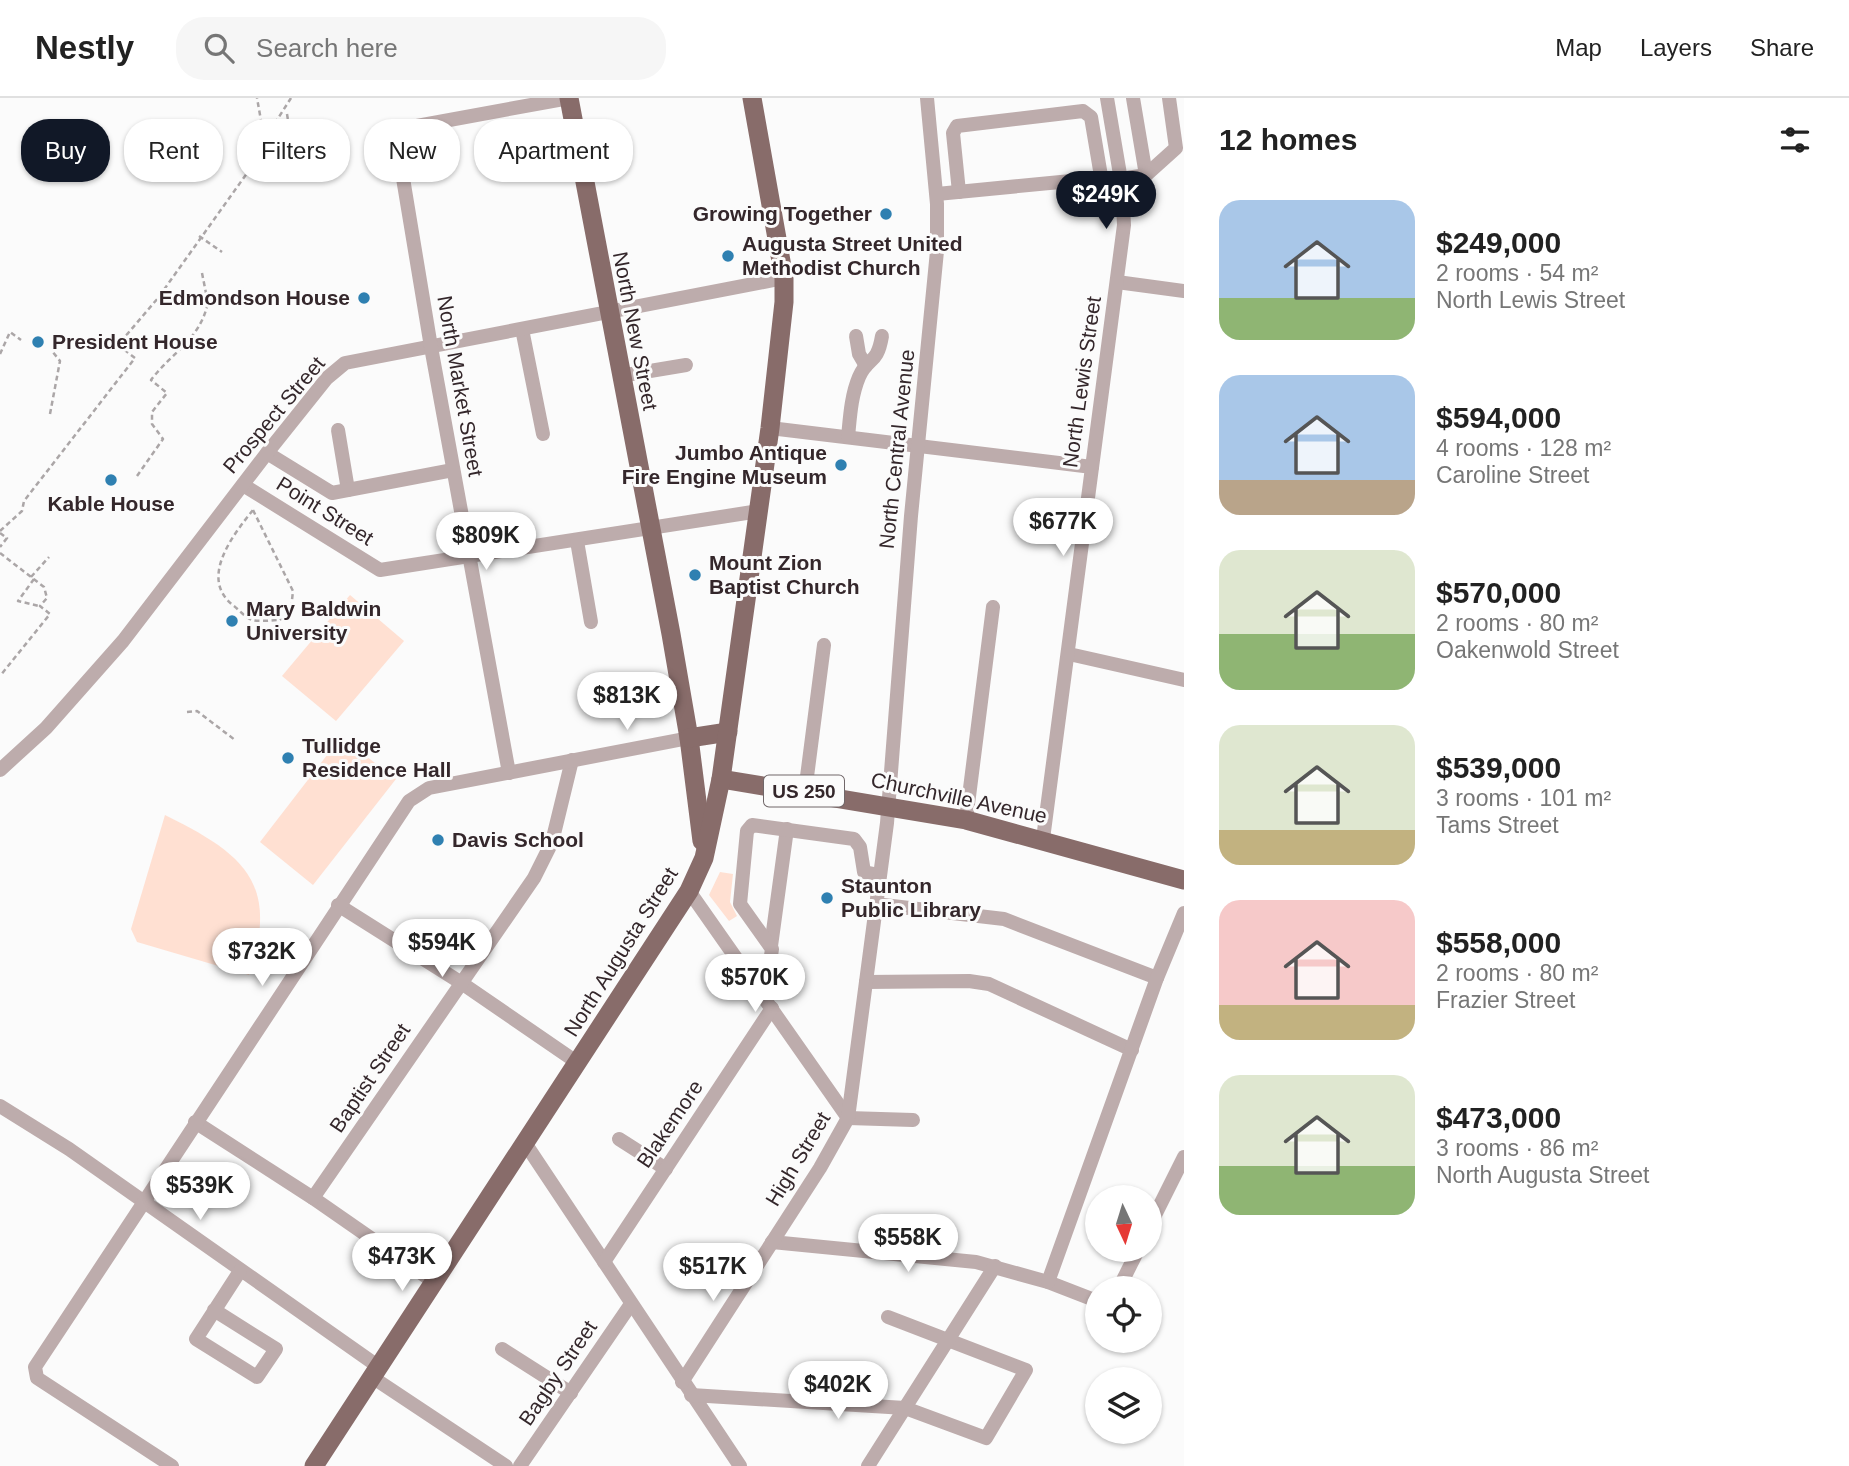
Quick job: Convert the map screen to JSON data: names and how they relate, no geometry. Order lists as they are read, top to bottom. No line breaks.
{"streets":{"main road":["North New Street","US 250","Churchville Avenue","North Augusta Street"],"street":["North Lewis Street","North Market Street","Prospect Street","North Central Avenue","Point Street","Baptist Street","Blakemore","High Street","Bagby Street"]},"crossings":[["North New Street","North Market Street"],["North New Street","Prospect Street"],["North New Street","Point Street"],["North New Street","North Augusta Street"],["North Lewis Street","Churchville Avenue"],["North Market Street","Prospect Street"],["North Market Street","Point Street"],["Prospect Street","Point Street"],["Prospect Street","North Augusta Street"],["North Central Avenue","Churchville Avenue"],["North Central Avenue","High Street"],["Point Street","North Augusta Street"],["Churchville Avenue","North Augusta Street"],["Churchville Avenue","High Street"]],"places":["Growing Together","Augusta Street United Methodist Church","Edmondson House","President House","Jumbo Antique Fire Engine Museum","Kable House","Mount Zion Baptist Church","Mary Baldwin University","Tullidge Residence Hall","Davis School","Staunton Public Library"],"north":"bottom","page":{"header":"Nestly","search":"Search here","nav":["Map","Layers","Share"],"heading":"12 homes","chip":["Buy","Rent","Filters","New","Apartment"],"price":["$249K","$677K","$809K","$813K","$594K","$732K","$570K","$539K","$558K","$473K","$517K","$402K"],"list":[{"name":"$249,000","note":"2 rooms · 54 m² · North Lewis Street"},{"name":"$594,000","note":"4 rooms · 128 m² · Caroline Street"},{"name":"$570,000","note":"2 rooms · 80 m² · Oakenwold Street"},{"name":"$539,000","note":"3 rooms · 101 m² · Tams Street"},{"name":"$558,000","note":"2 rooms · 80 m² · Frazier Street"},{"name":"$473,000","note":"3 rooms · 86 m² · North Augusta Street"}]}}
